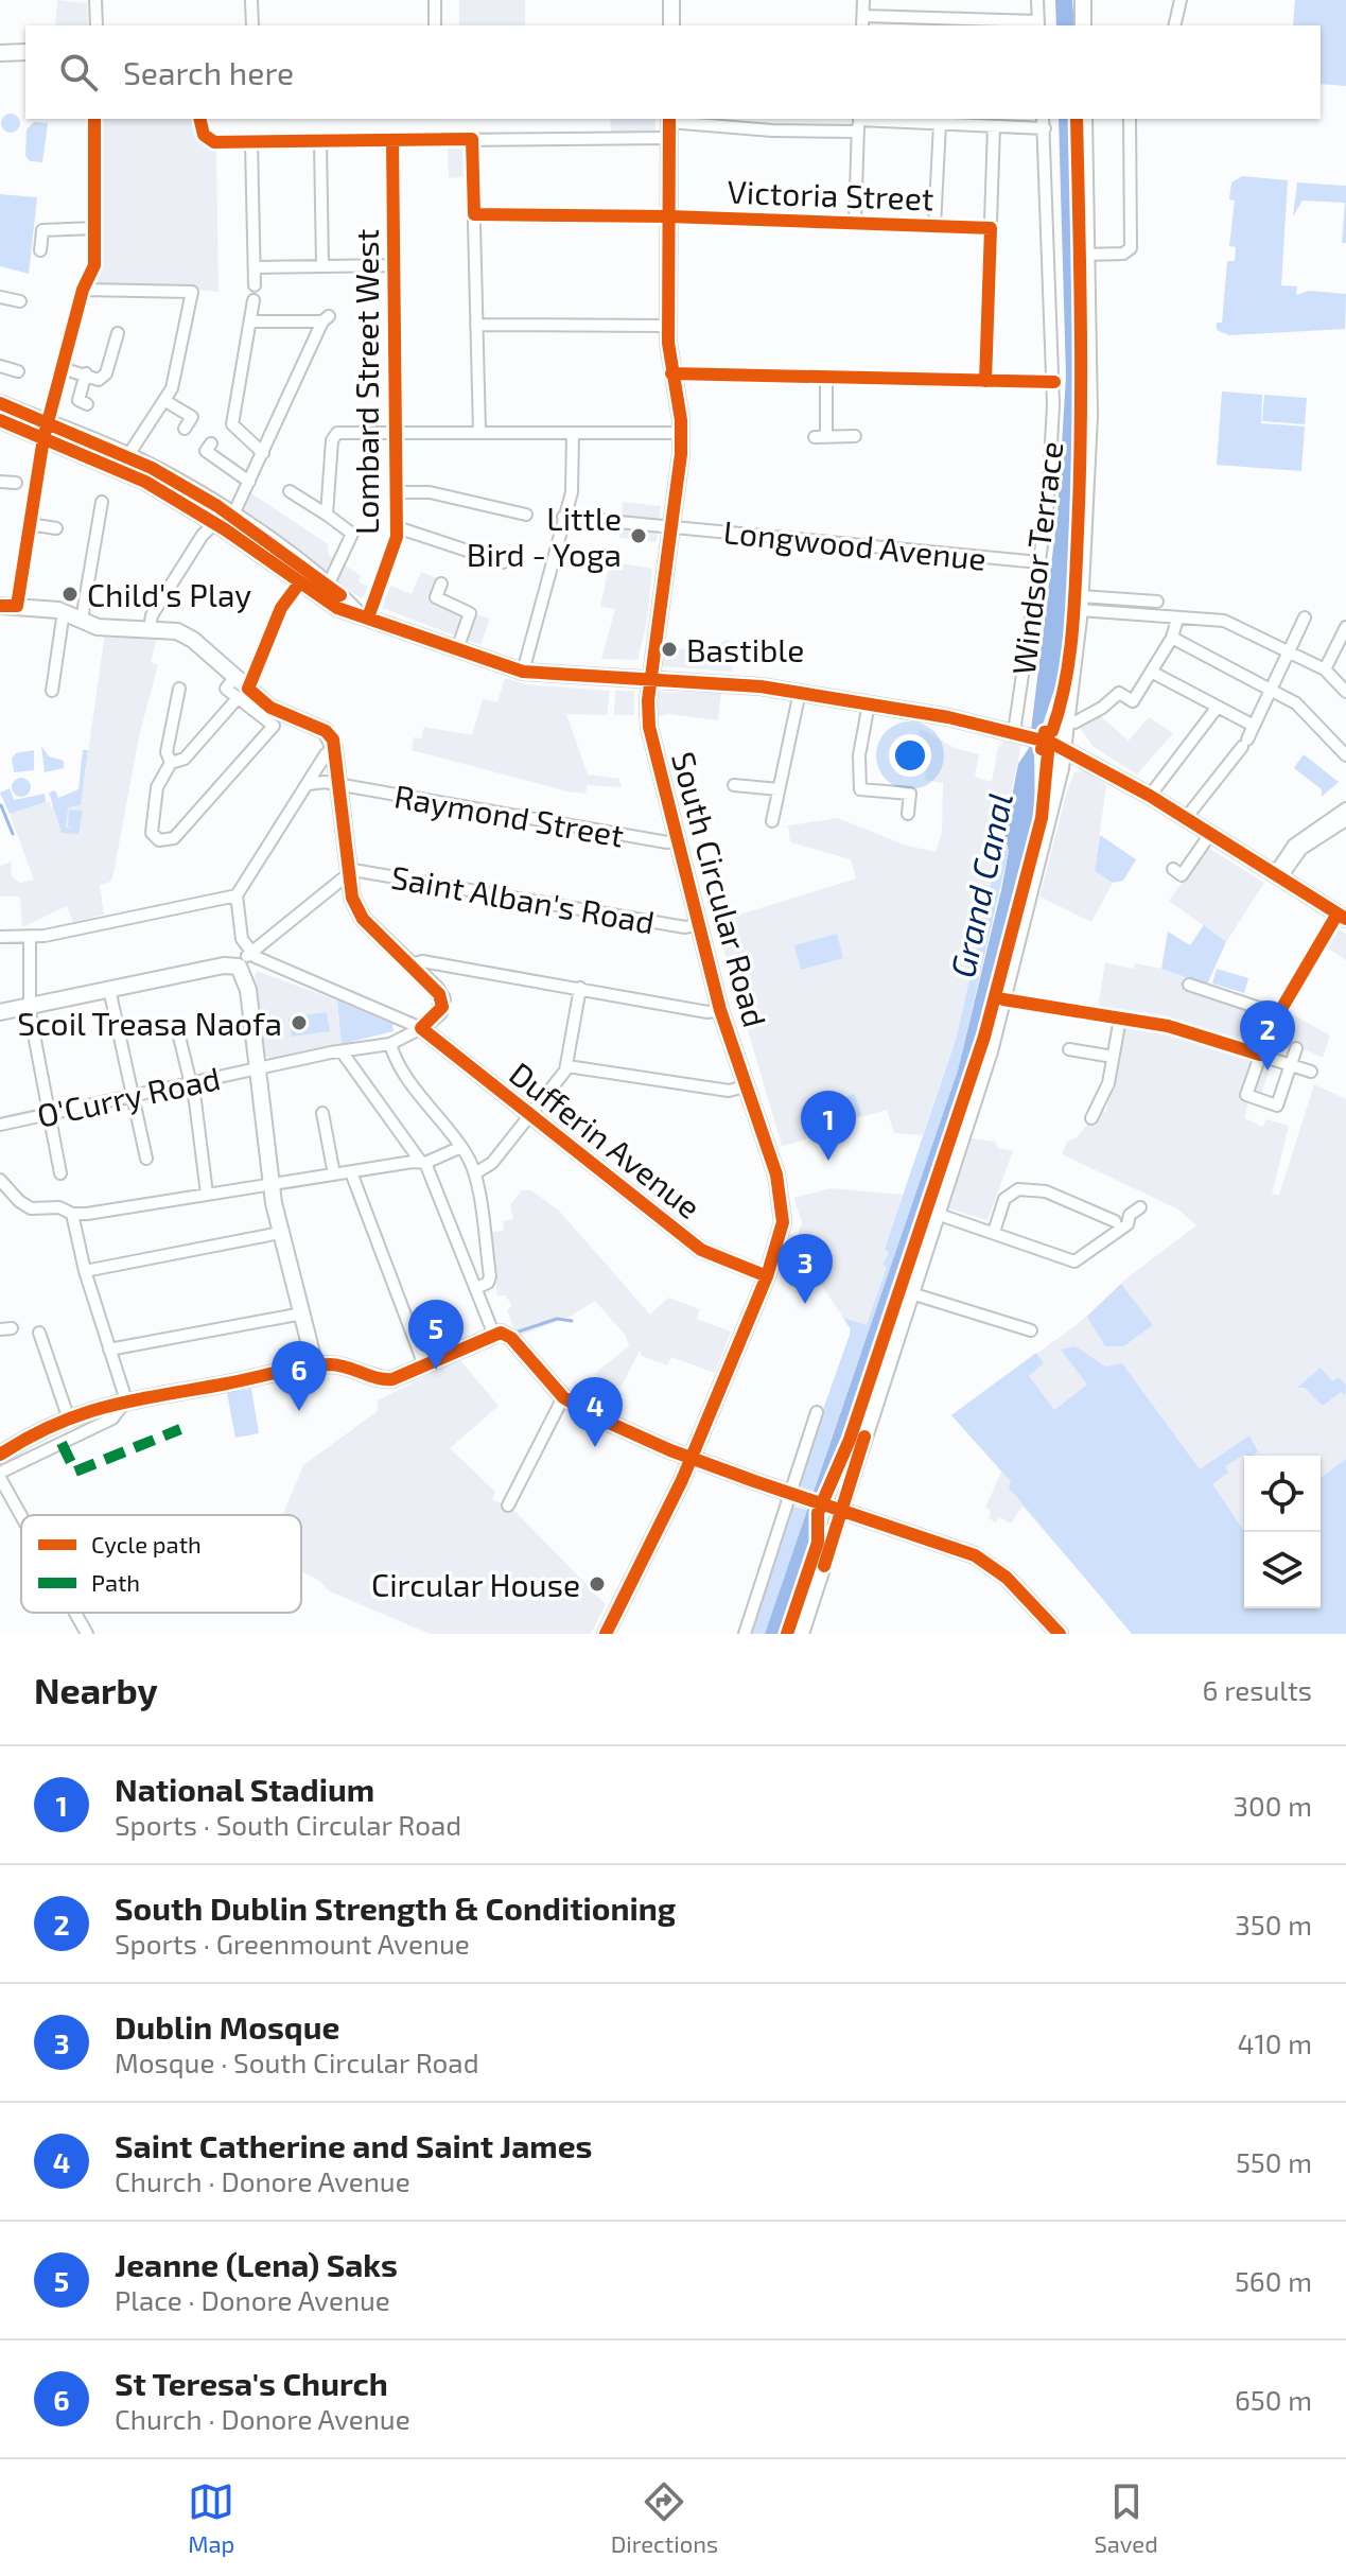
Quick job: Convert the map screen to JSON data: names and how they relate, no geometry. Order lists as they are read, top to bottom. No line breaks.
{"streets":{"main road":["South Circular Road","Dufferin Avenue"],"street":["Victoria Street","Lombard Street West","Longwood Avenue","Windsor Terrace","Raymond Street","Saint Alban's Road","O'Curry Road"]},"crossings":[["Victoria Street","South Circular Road"],["Longwood Avenue","Windsor Terrace"],["Longwood Avenue","South Circular Road"],["Raymond Street","South Circular Road"],["South Circular Road","Saint Alban's Road"],["South Circular Road","Dufferin Avenue"],["O'Curry Road","Dufferin Avenue"]],"water":["Grand Canal"],"places":["Little Bird - Yoga","Child's Play","Bastible","Scoil Treasa Naofa","Circular House"],"legend":["Cycle path","Path"],"page":{"search":"Search here","pins":["2","1","3","5","6","4"],"heading":["Nearby","6 results"],"list":[{"mark":"1","name":"National Stadium","note":"Sports · South Circular Road","value":"300 m"},{"mark":"2","name":"South Dublin Strength & Conditioning","note":"Sports · Greenmount Avenue","value":"350 m"},{"mark":"3","name":"Dublin Mosque","note":"Mosque · South Circular Road","value":"410 m"},{"mark":"4","name":"Saint Catherine and Saint James","note":"Church · Donore Avenue","value":"550 m"},{"mark":"5","name":"Jeanne (Lena) Saks","note":"Place · Donore Avenue","value":"560 m"},{"mark":"6","name":"St Teresa's Church","note":"Church · Donore Avenue","value":"650 m"}],"nav":["Map","Directions","Saved"]}}
